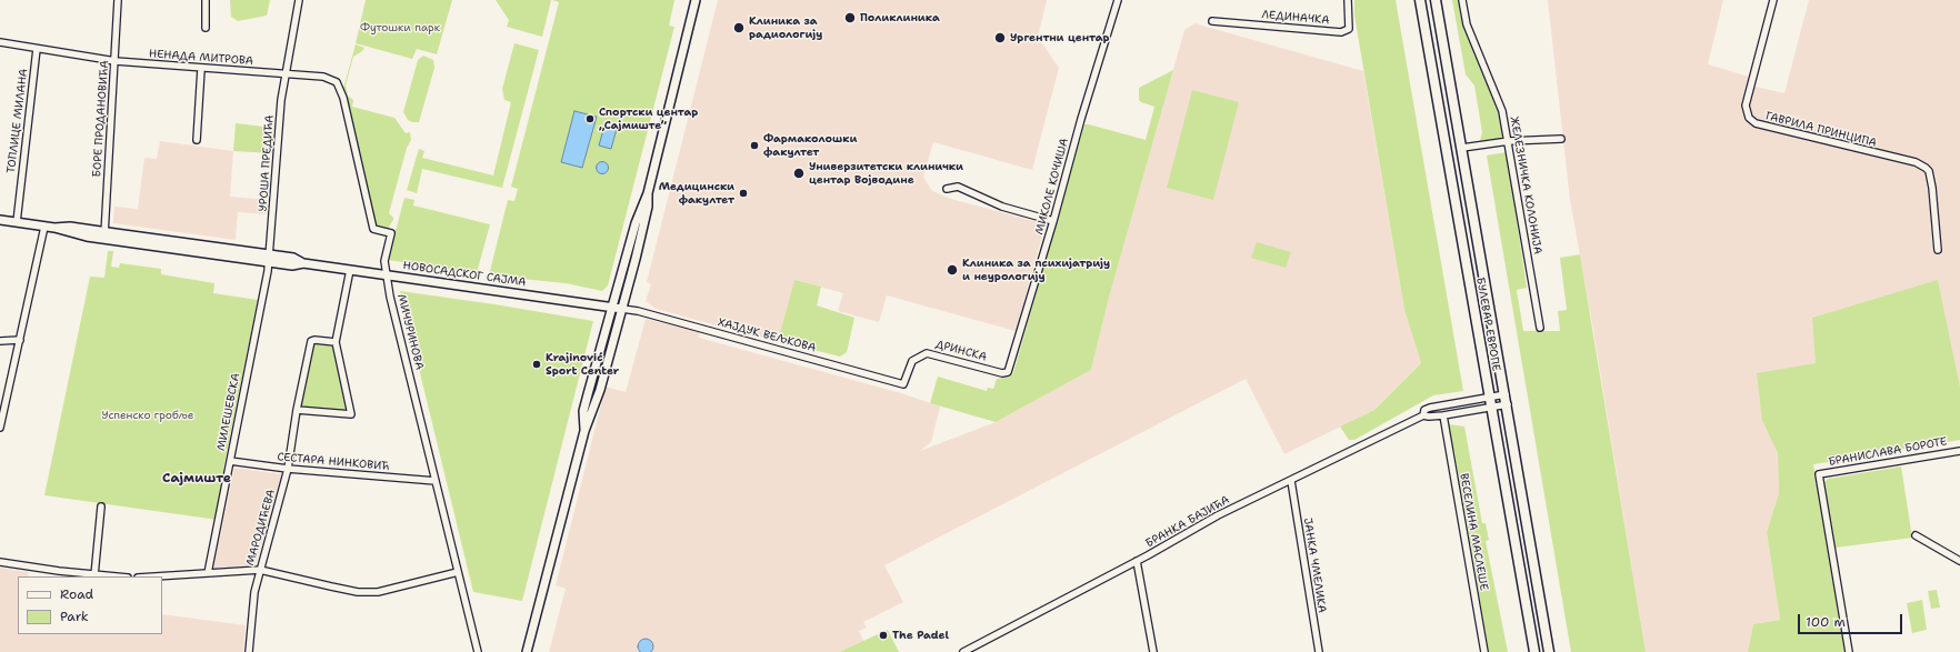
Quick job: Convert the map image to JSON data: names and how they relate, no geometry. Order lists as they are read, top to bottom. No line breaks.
{"streets":{"main road":["БУЛЕВАР ЕВРОПЕ"],"street":["ЛЕДИНАЧКА","НЕНАДА МИТРОВА","БОРЕ ПРОДАНОВИЋА","ТОПЛИЦЕ МИЛАНА","ГАВРИЛА ПРИНЦИПА","УРОША ПРЕДИЋА","ЖЕЛЕЗНИЧКА КОЛОНИЈА","МИКОЛЕ КОЧИША","НОВОСАДСКОГ САЈМА","МИЧУРИНОВА","ХАЈДУК ВЕЉКОВА","ДРИНСКА","МИЛЕШЕВСКА","БРАНИСЛАВА БОРОТЕ","СЕСТАРА НИНКОВИЋ","БРАНКА БАЈИЋА","МАРОДИЋЕВА","ВЕСЕЛИНА МАСЛЕШЕ","ЈАНКА ЧМЕЛИКА"]},"crossings":[["НЕНАДА МИТРОВА","БОРЕ ПРОДАНОВИЋА"],["НЕНАДА МИТРОВА","ТОПЛИЦЕ МИЛАНА"],["НЕНАДА МИТРОВА","УРОША ПРЕДИЋА"],["НЕНАДА МИТРОВА","МИЧУРИНОВА"],["БОРЕ ПРОДАНОВИЋА","НОВОСАДСКОГ САЈМА"],["ТОПЛИЦЕ МИЛАНА","НОВОСАДСКОГ САЈМА"],["УРОША ПРЕДИЋА","НОВОСАДСКОГ САЈМА"],["УРОША ПРЕДИЋА","МИЧУРИНОВА"],["УРОША ПРЕДИЋА","МИЛЕШЕВСКА"],["МИКОЛЕ КОЧИША","ДРИНСКА"],["НОВОСАДСКОГ САЈМА","МИЧУРИНОВА"],["НОВОСАДСКОГ САЈМА","ХАЈДУК ВЕЉКОВА"],["НОВОСАДСКОГ САЈМА","МИЛЕШЕВСКА"],["БУЛЕВАР ЕВРОПЕ","БРАНКА БАЈИЋА"],["МИЧУРИНОВА","СЕСТАРА НИНКОВИЋ"],["ХАЈДУК ВЕЉКОВА","ДРИНСКА"],["МИЛЕШЕВСКА","СЕСТАРА НИНКОВИЋ"],["СЕСТАРА НИНКОВИЋ","МАРОДИЋЕВА"],["БРАНКА БАЈИЋА","ВЕСЕЛИНА МАСЛЕШЕ"],["БРАНКА БАЈИЋА","ЈАНКА ЧМЕЛИКА"]],"districts":["Сајмиште"],"parks":["Футошки парк","Успенско гробље"],"places":["Поликлиника","Клиника за радиологију","Ургентни центар","Спортски центар „Сајмиште”","Фармаколошки факултет","Универзитетски клинички центар Војводине","Медицински факултет","Клиника за психијатрију и неурологију","Krajinović Sport Center","The Padel"],"legend":["Road","Park"],"scale_bar":"100 m"}
